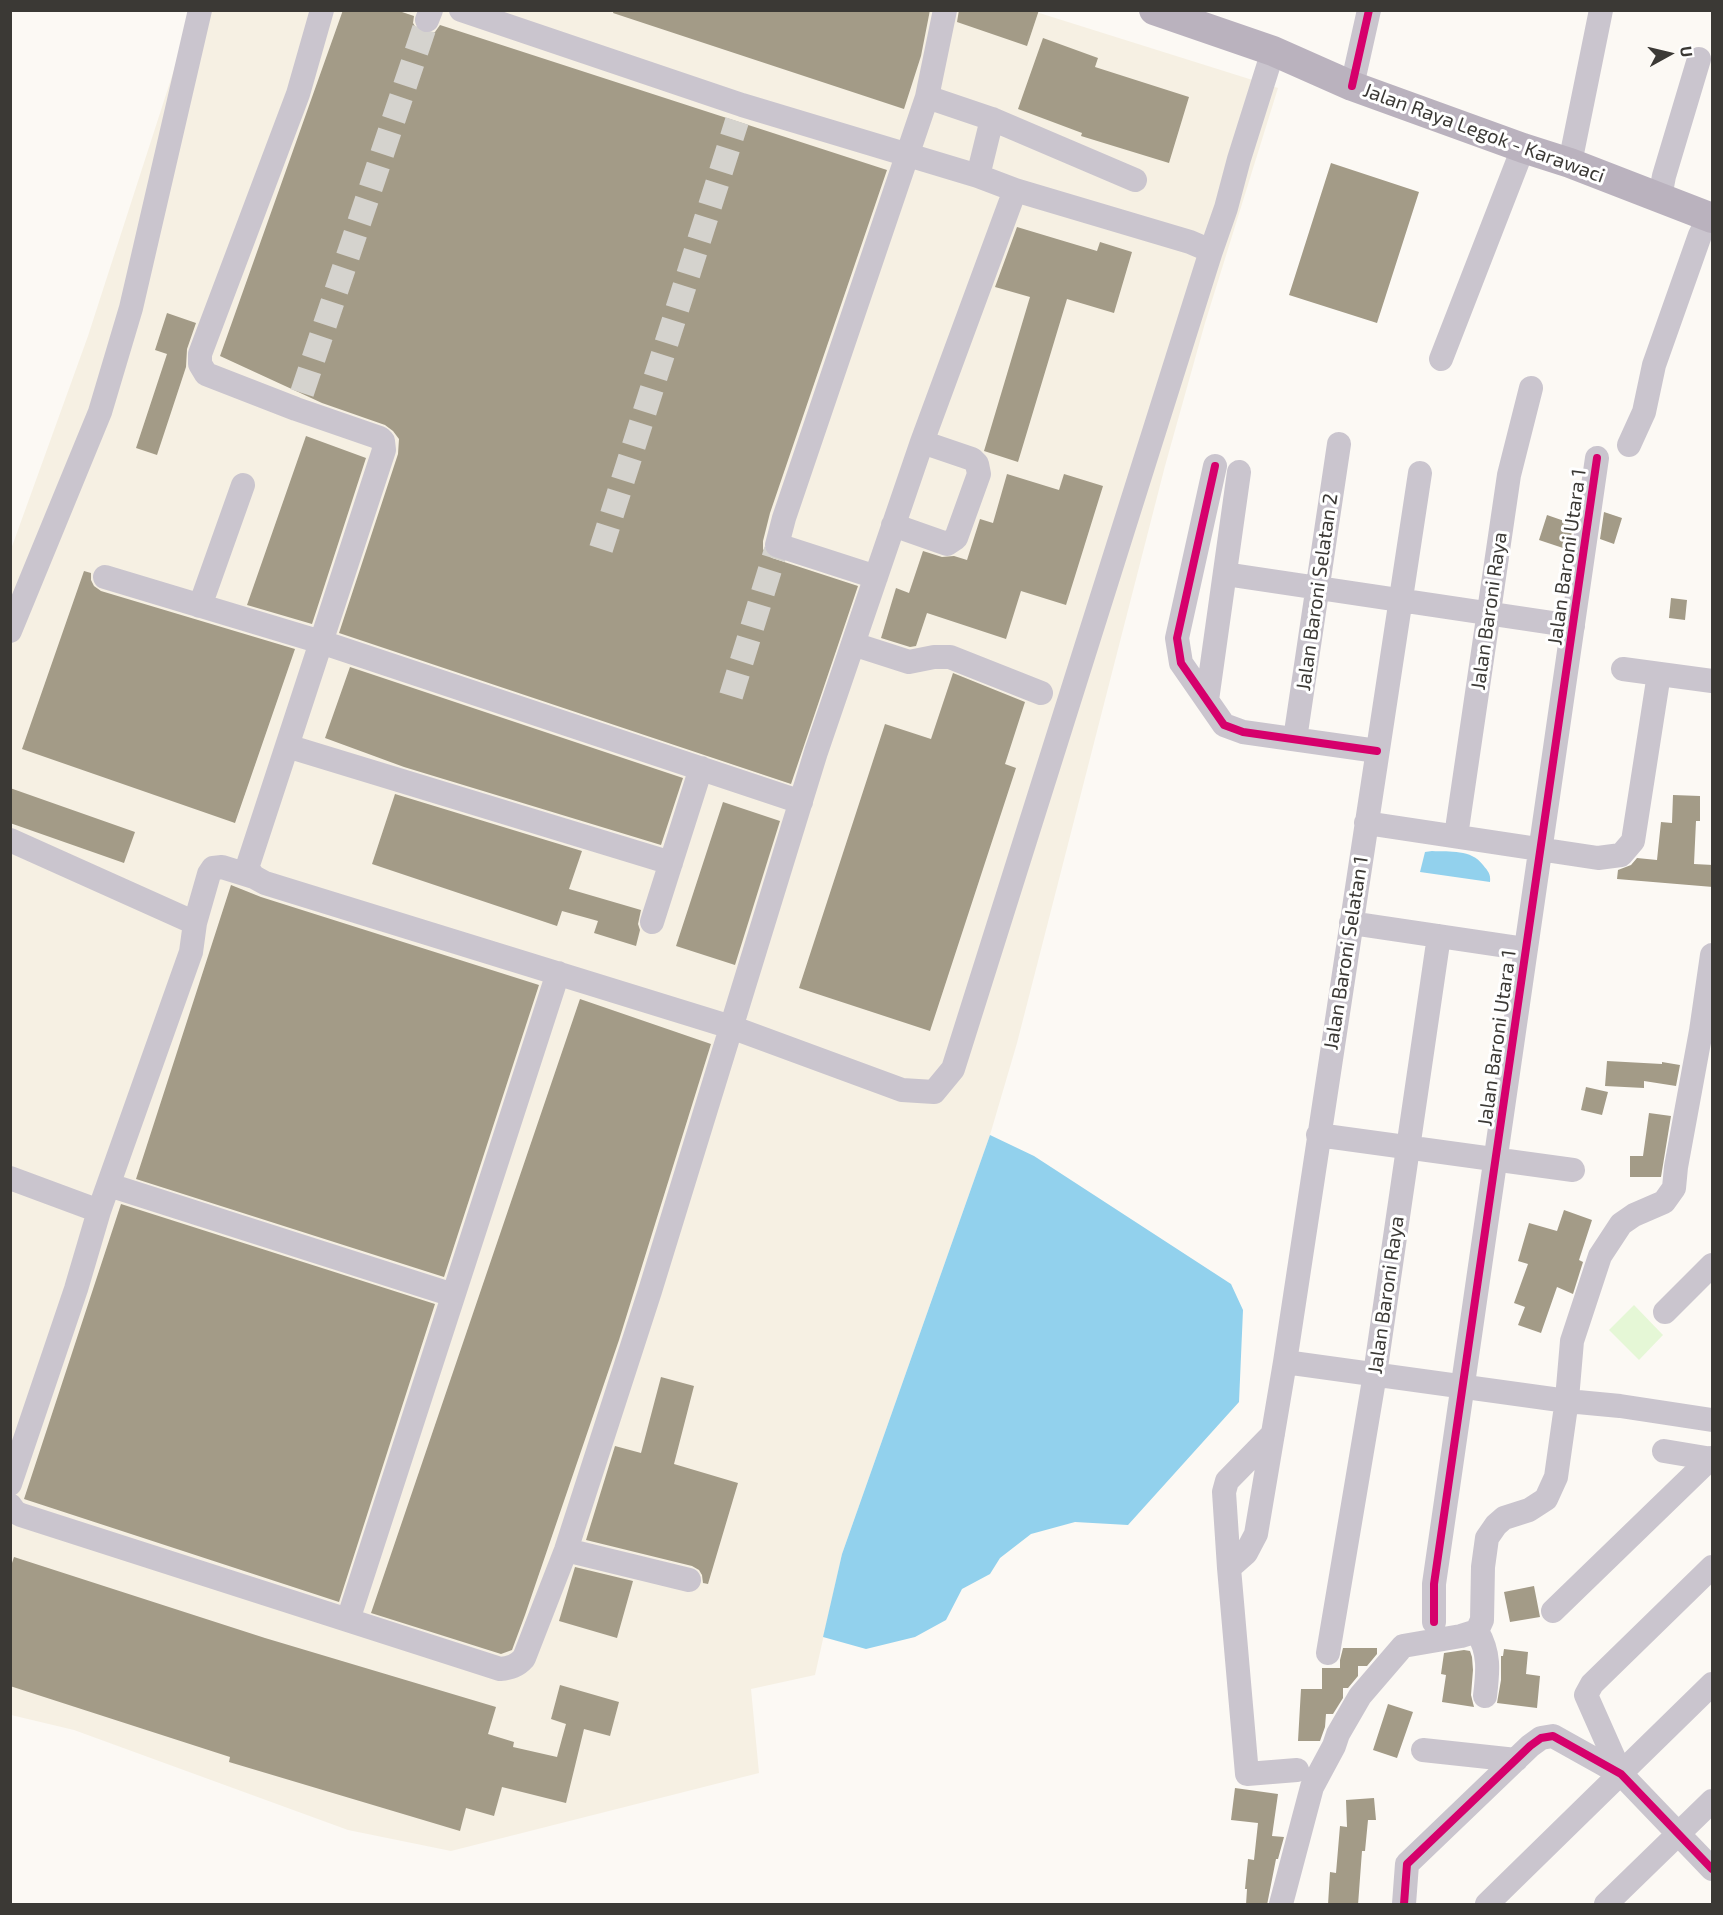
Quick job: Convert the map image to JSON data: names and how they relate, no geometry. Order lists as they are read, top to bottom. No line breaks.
{"streets":{"main road":["Jalan Raya Legok - Karawaci"],"street":["Jalan Baroni Utara 1","Jalan Baroni Selatan 2","Jalan Baroni Raya","Jalan Baroni Selatan 1"]},"north":"right"}
